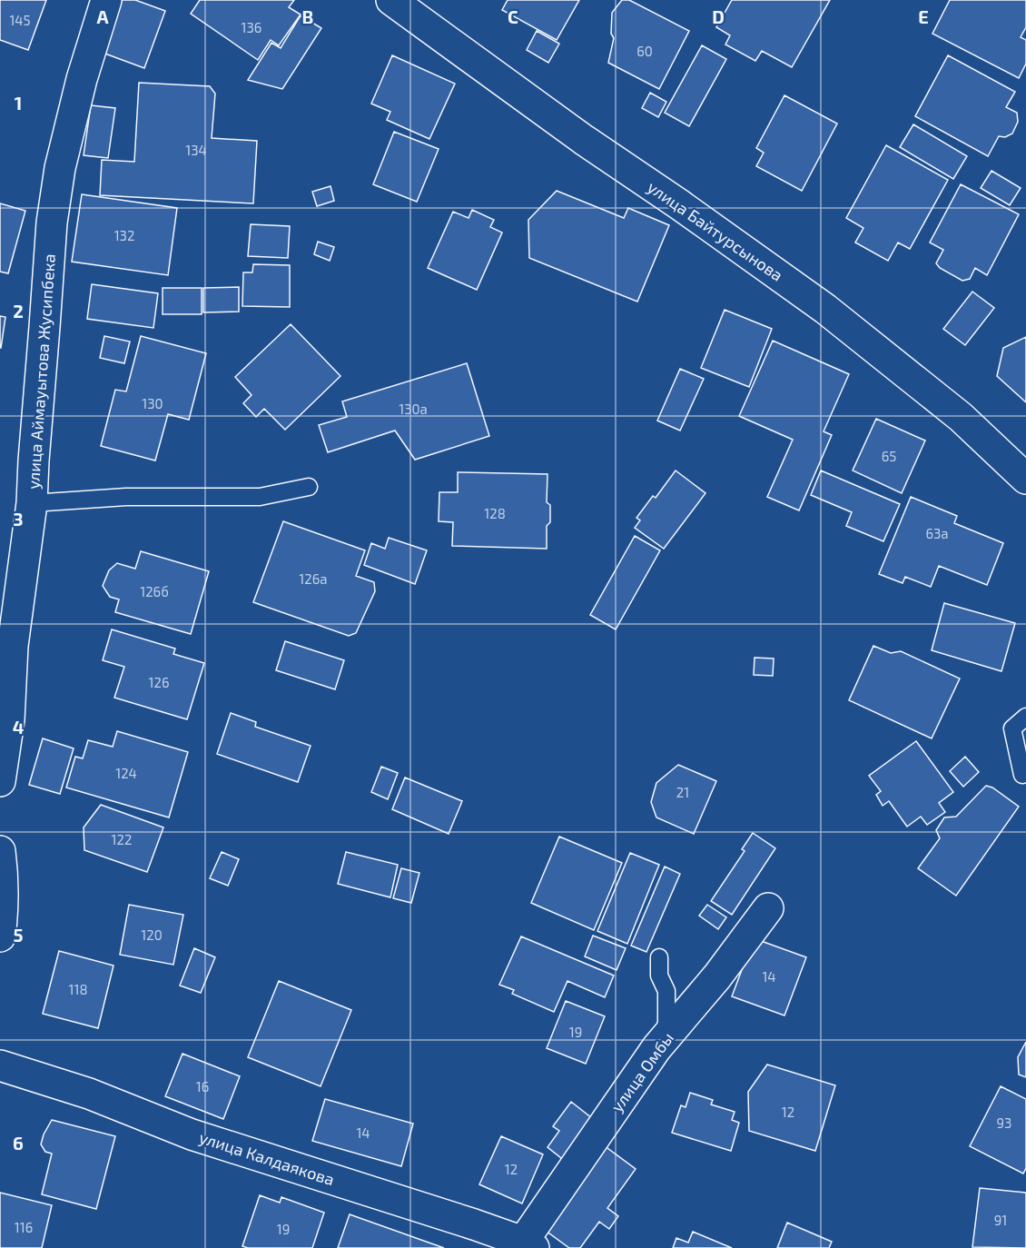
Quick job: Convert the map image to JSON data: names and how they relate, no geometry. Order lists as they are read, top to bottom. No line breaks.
{"streets":{"street":["улица Байтурсынова","улица Аймауытова Жусипбека","улица Омбы","улица Калдаякова"]},"crossings":[["улица Омбы","улица Калдаякова"]],"house_numbers":["145","136","60","134","132","130","130а","65","128","63а","126а","126б","126","124","21","122","120","14","118","19","16","12","93","14","12","91","116","19"],"grid":{"columns":["A","B","C","D","E"],"rows":["1","2","3","4","5","6"]}}
